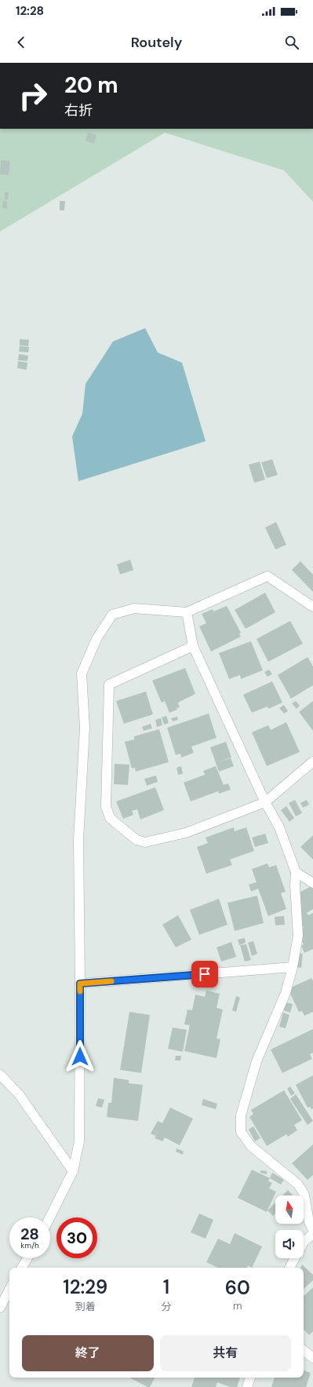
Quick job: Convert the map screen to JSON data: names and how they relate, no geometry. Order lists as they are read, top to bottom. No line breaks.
{"north":"top","page":{"status":"12:28","header":"Routely","turn":["20 m","右折"],"speed":"28 km/h","limit":"30","eta":["12:29","到着","1","分","60","m"],"buttons":["終了","共有"]}}
